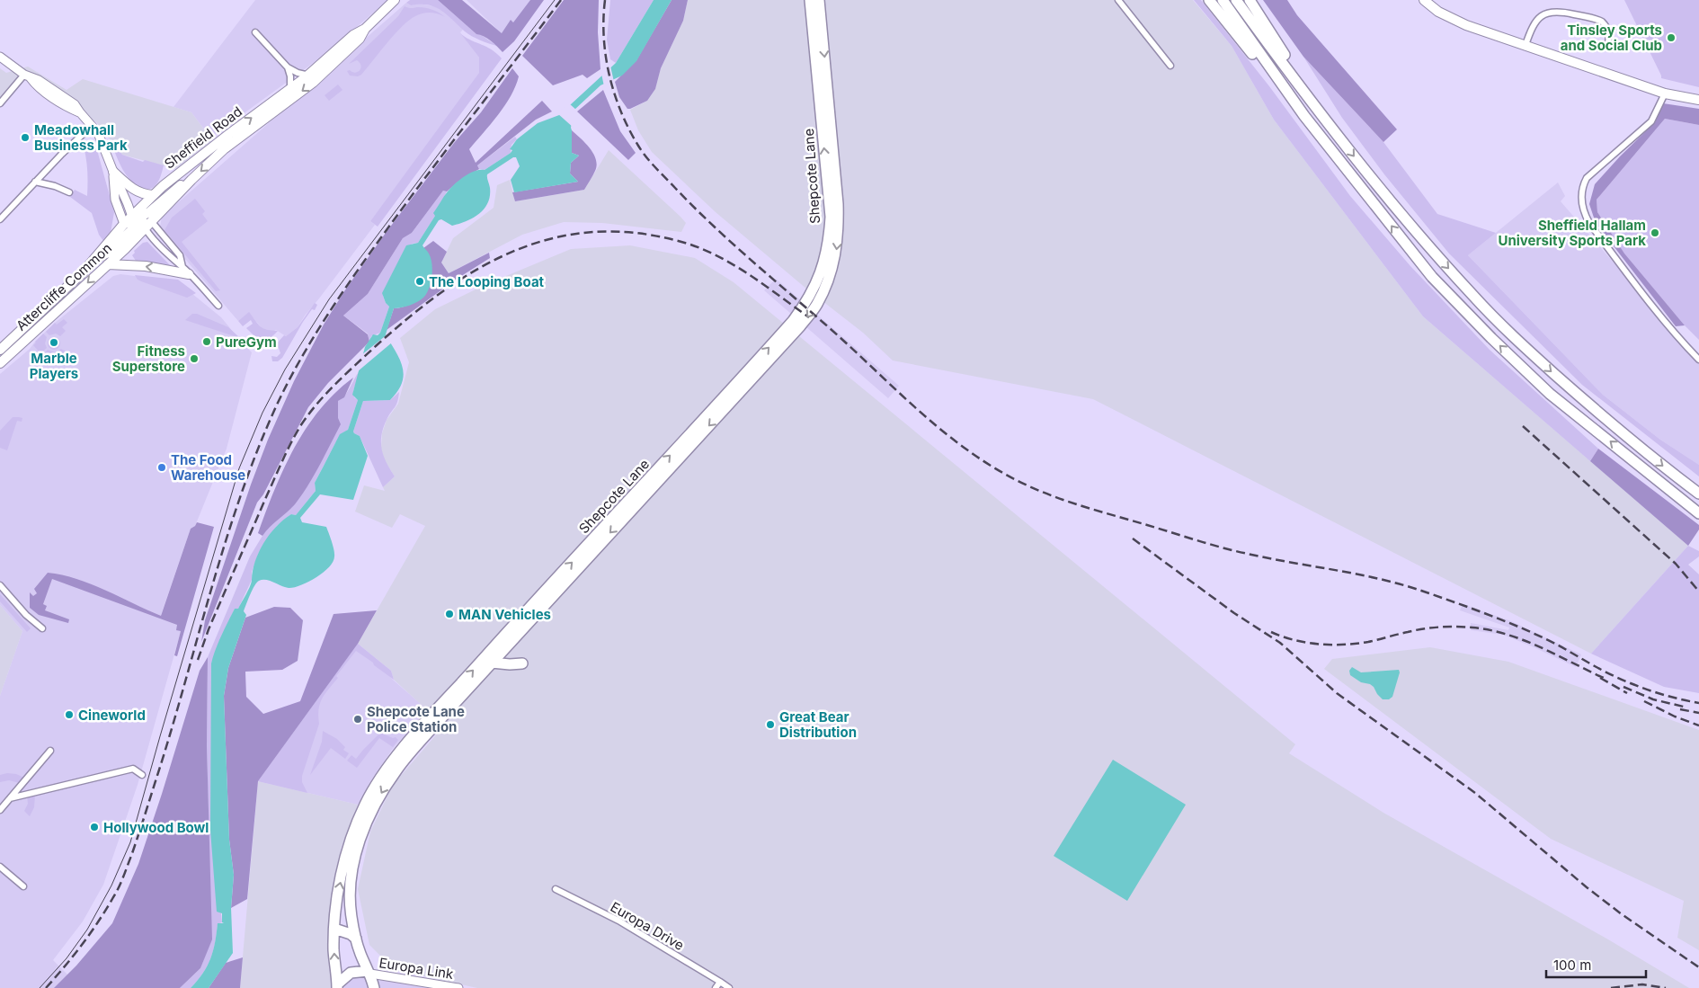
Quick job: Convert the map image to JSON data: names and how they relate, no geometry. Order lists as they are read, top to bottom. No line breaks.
{"streets":{"highway":["Shepcote Lane"],"main road":["Sheffield Road","Attercliffe Common"],"street":["Europa Drive","Europa Link"]},"crossings":[["Sheffield Road","Attercliffe Common"],["Shepcote Lane","Europa Link"]],"places":["Tinsley Sports and Social Club","Meadowhall Business Park","Sheffield Hallam University Sports Park","The Looping Boat","PureGym","Marble Players","Fitness Superstore","The Food Warehouse","MAN Vehicles","Cineworld","Shepcote Lane Police Station","Great Bear Distribution","Hollywood Bowl"],"scale_bar":"100 m"}
